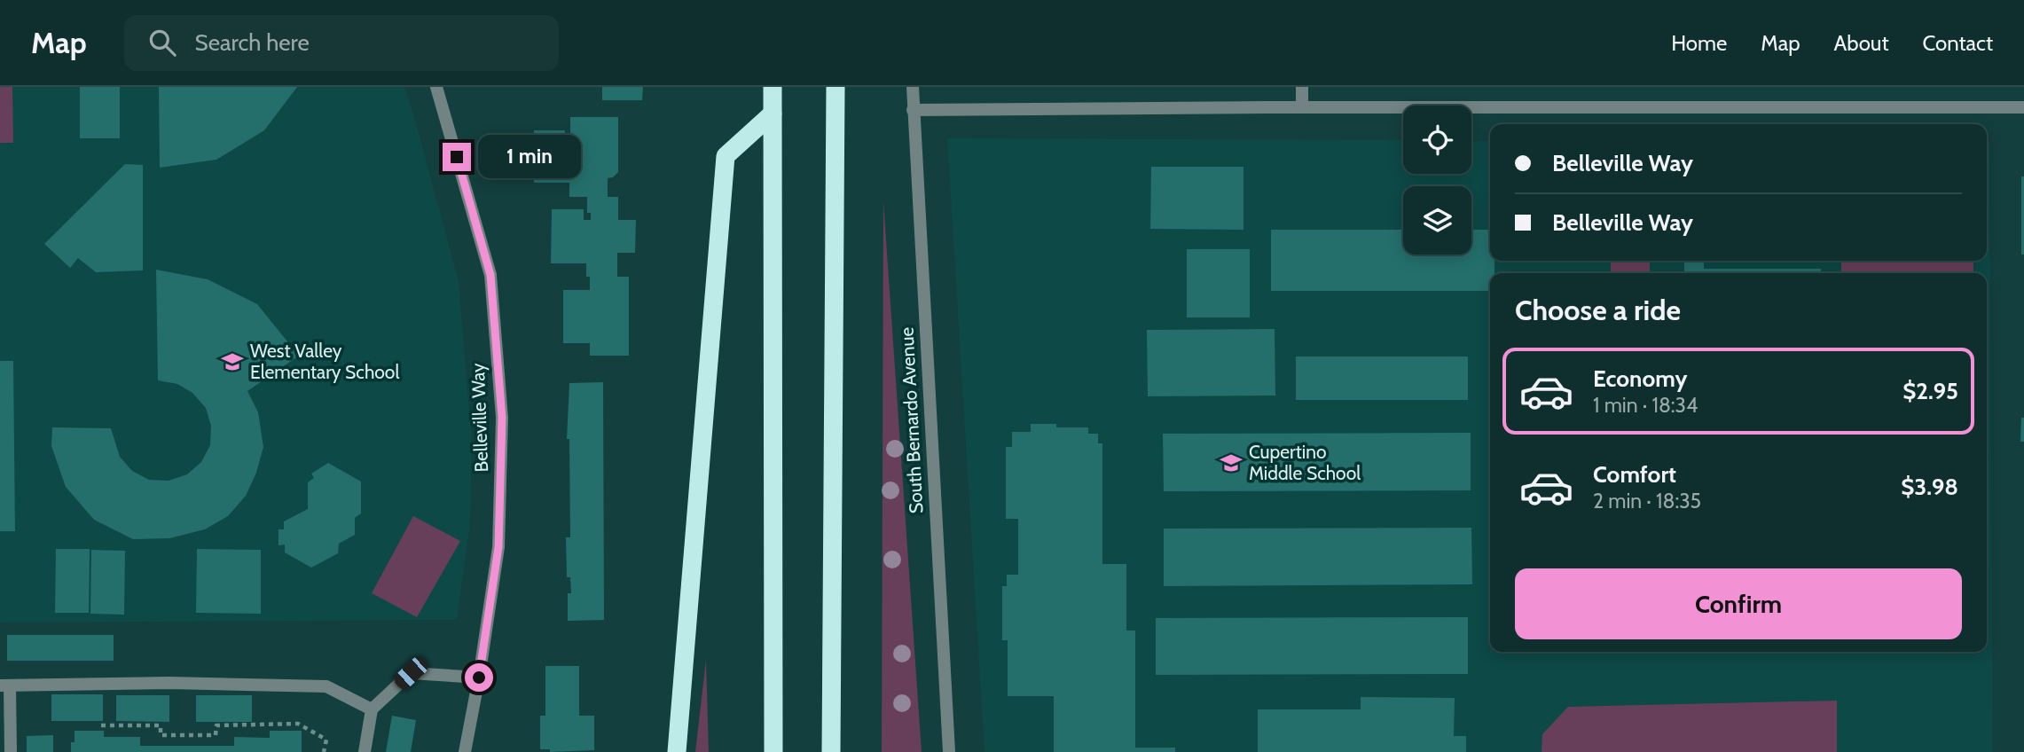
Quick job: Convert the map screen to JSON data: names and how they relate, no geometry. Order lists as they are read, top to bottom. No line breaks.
{"streets":{"street":["Belleville Way","South Bernardo Avenue"]},"places":{"school or university":["West Valley Elementary School","Cupertino Middle School"]},"page":{"header":"Map","search":"Search here","nav":["Home","Map","About","Contact"],"banner":["Belleville Way","Belleville Way"],"bubble":"1 min","heading":"Choose a ride","list":[{"name":"Economy","note":"1 min · 18:34","value":"$2.95"},{"name":"Comfort","note":"2 min · 18:35","value":"$3.98"}],"buttons":"Confirm"}}
